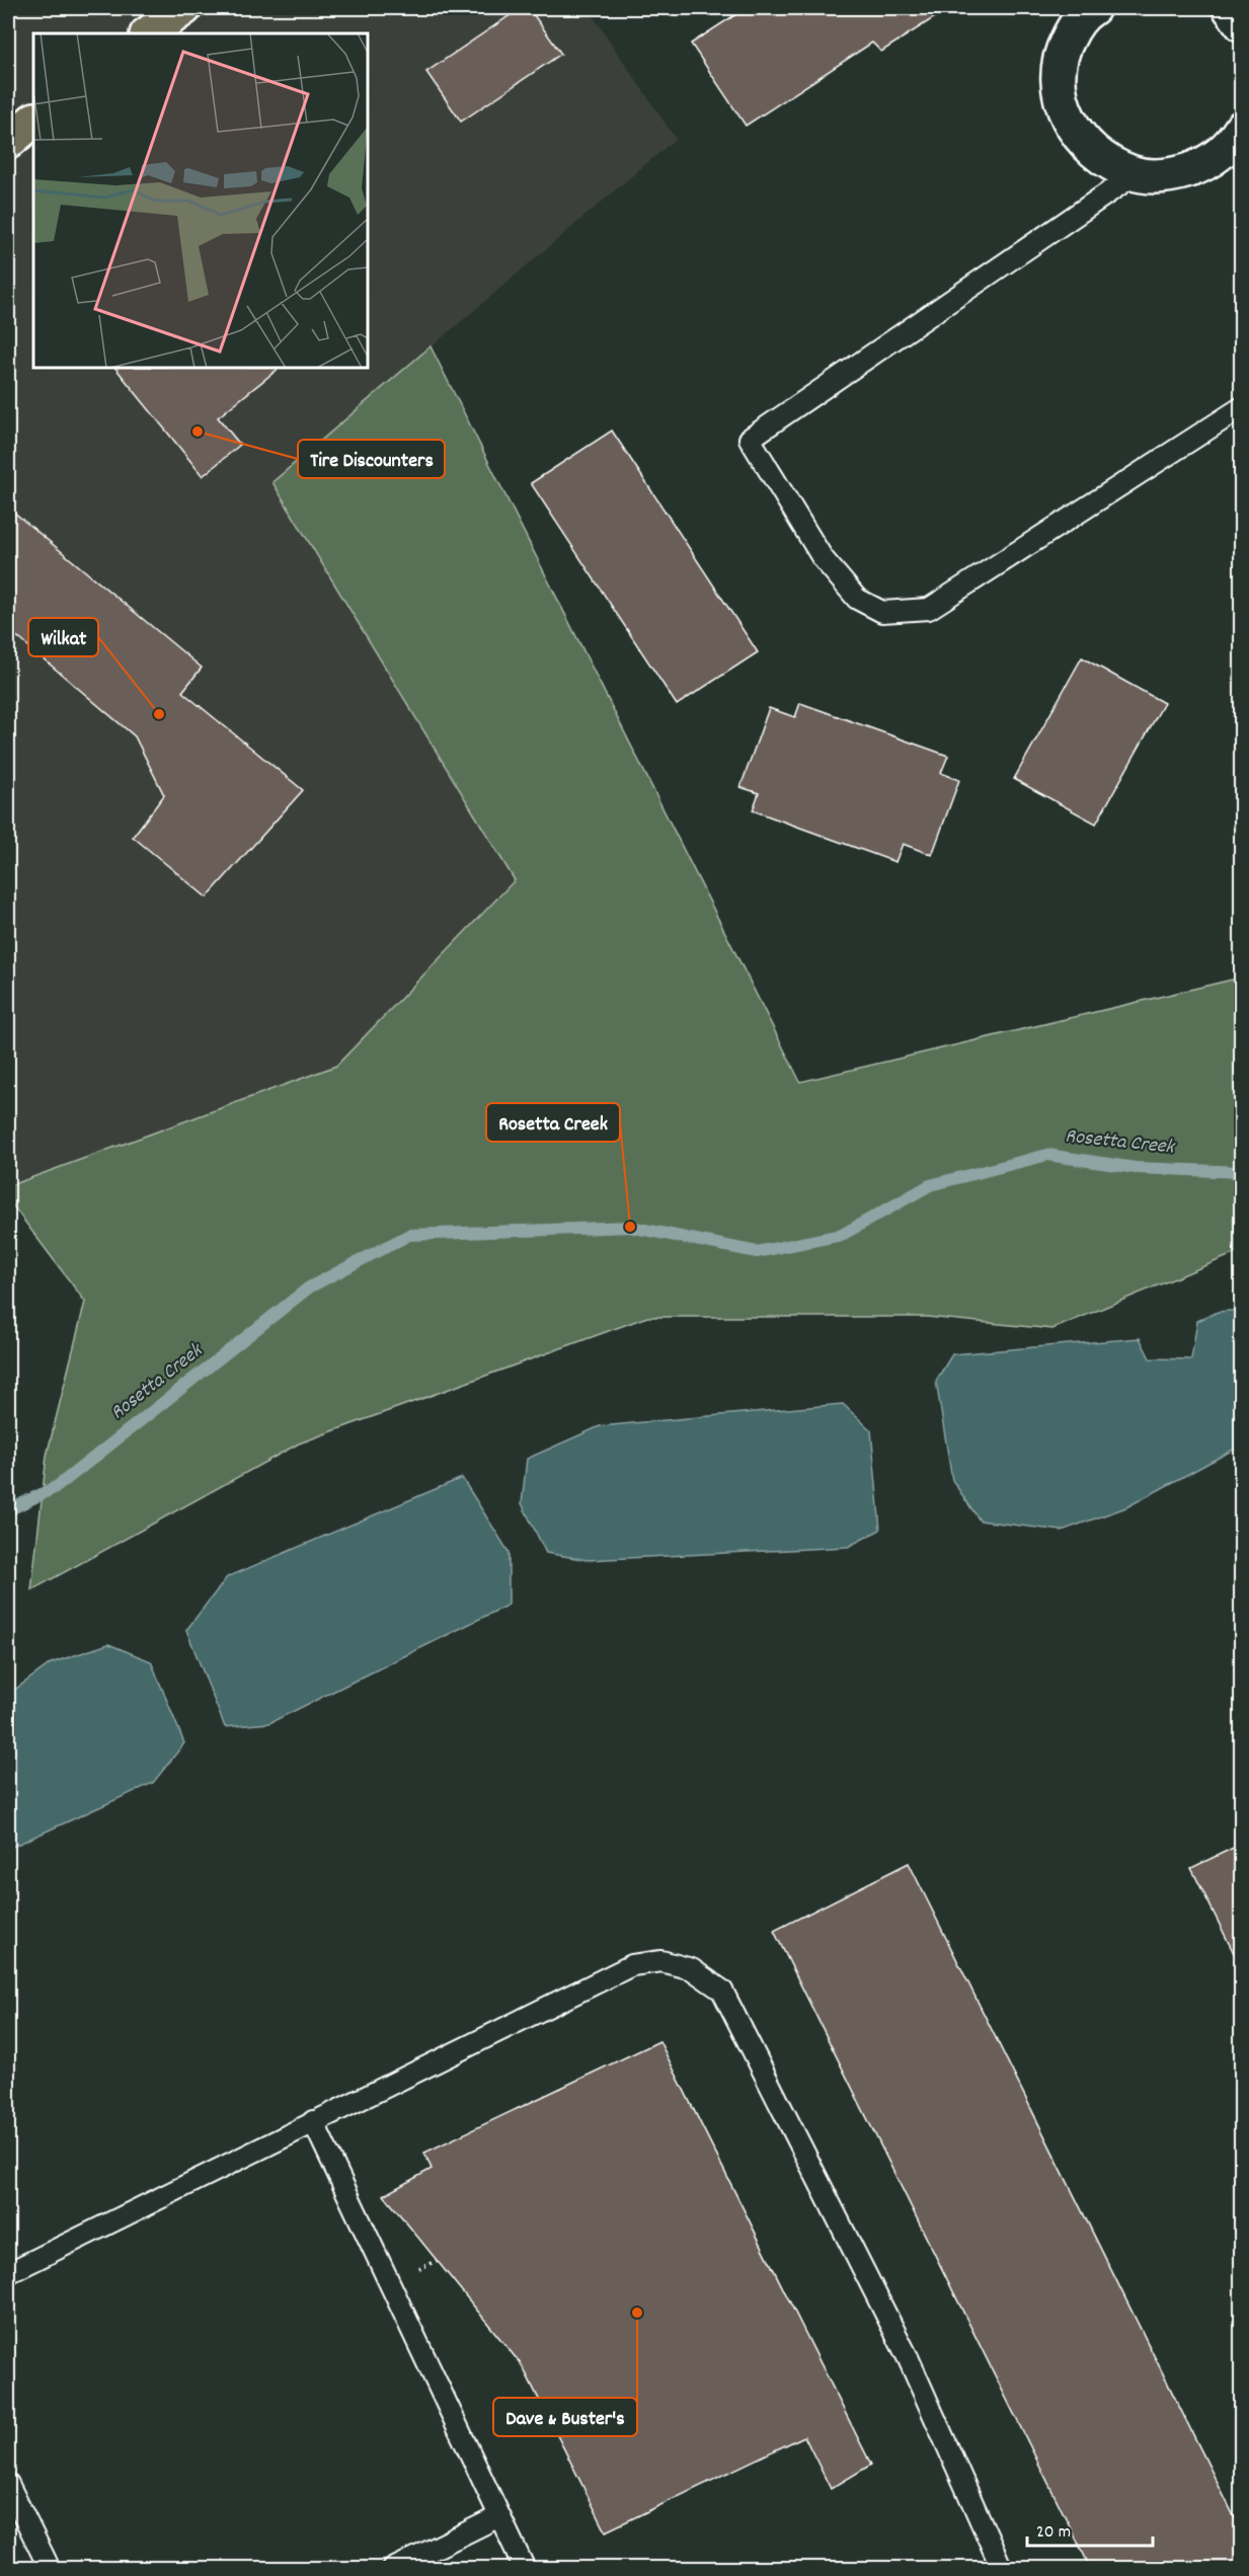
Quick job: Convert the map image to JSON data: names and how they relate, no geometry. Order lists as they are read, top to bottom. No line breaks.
{"water":["Rosetta Creek"],"places":["Tire Discounters","Wilkat","Rosetta Creek","Dave & Buster's"],"scale_bar":"20 m"}
